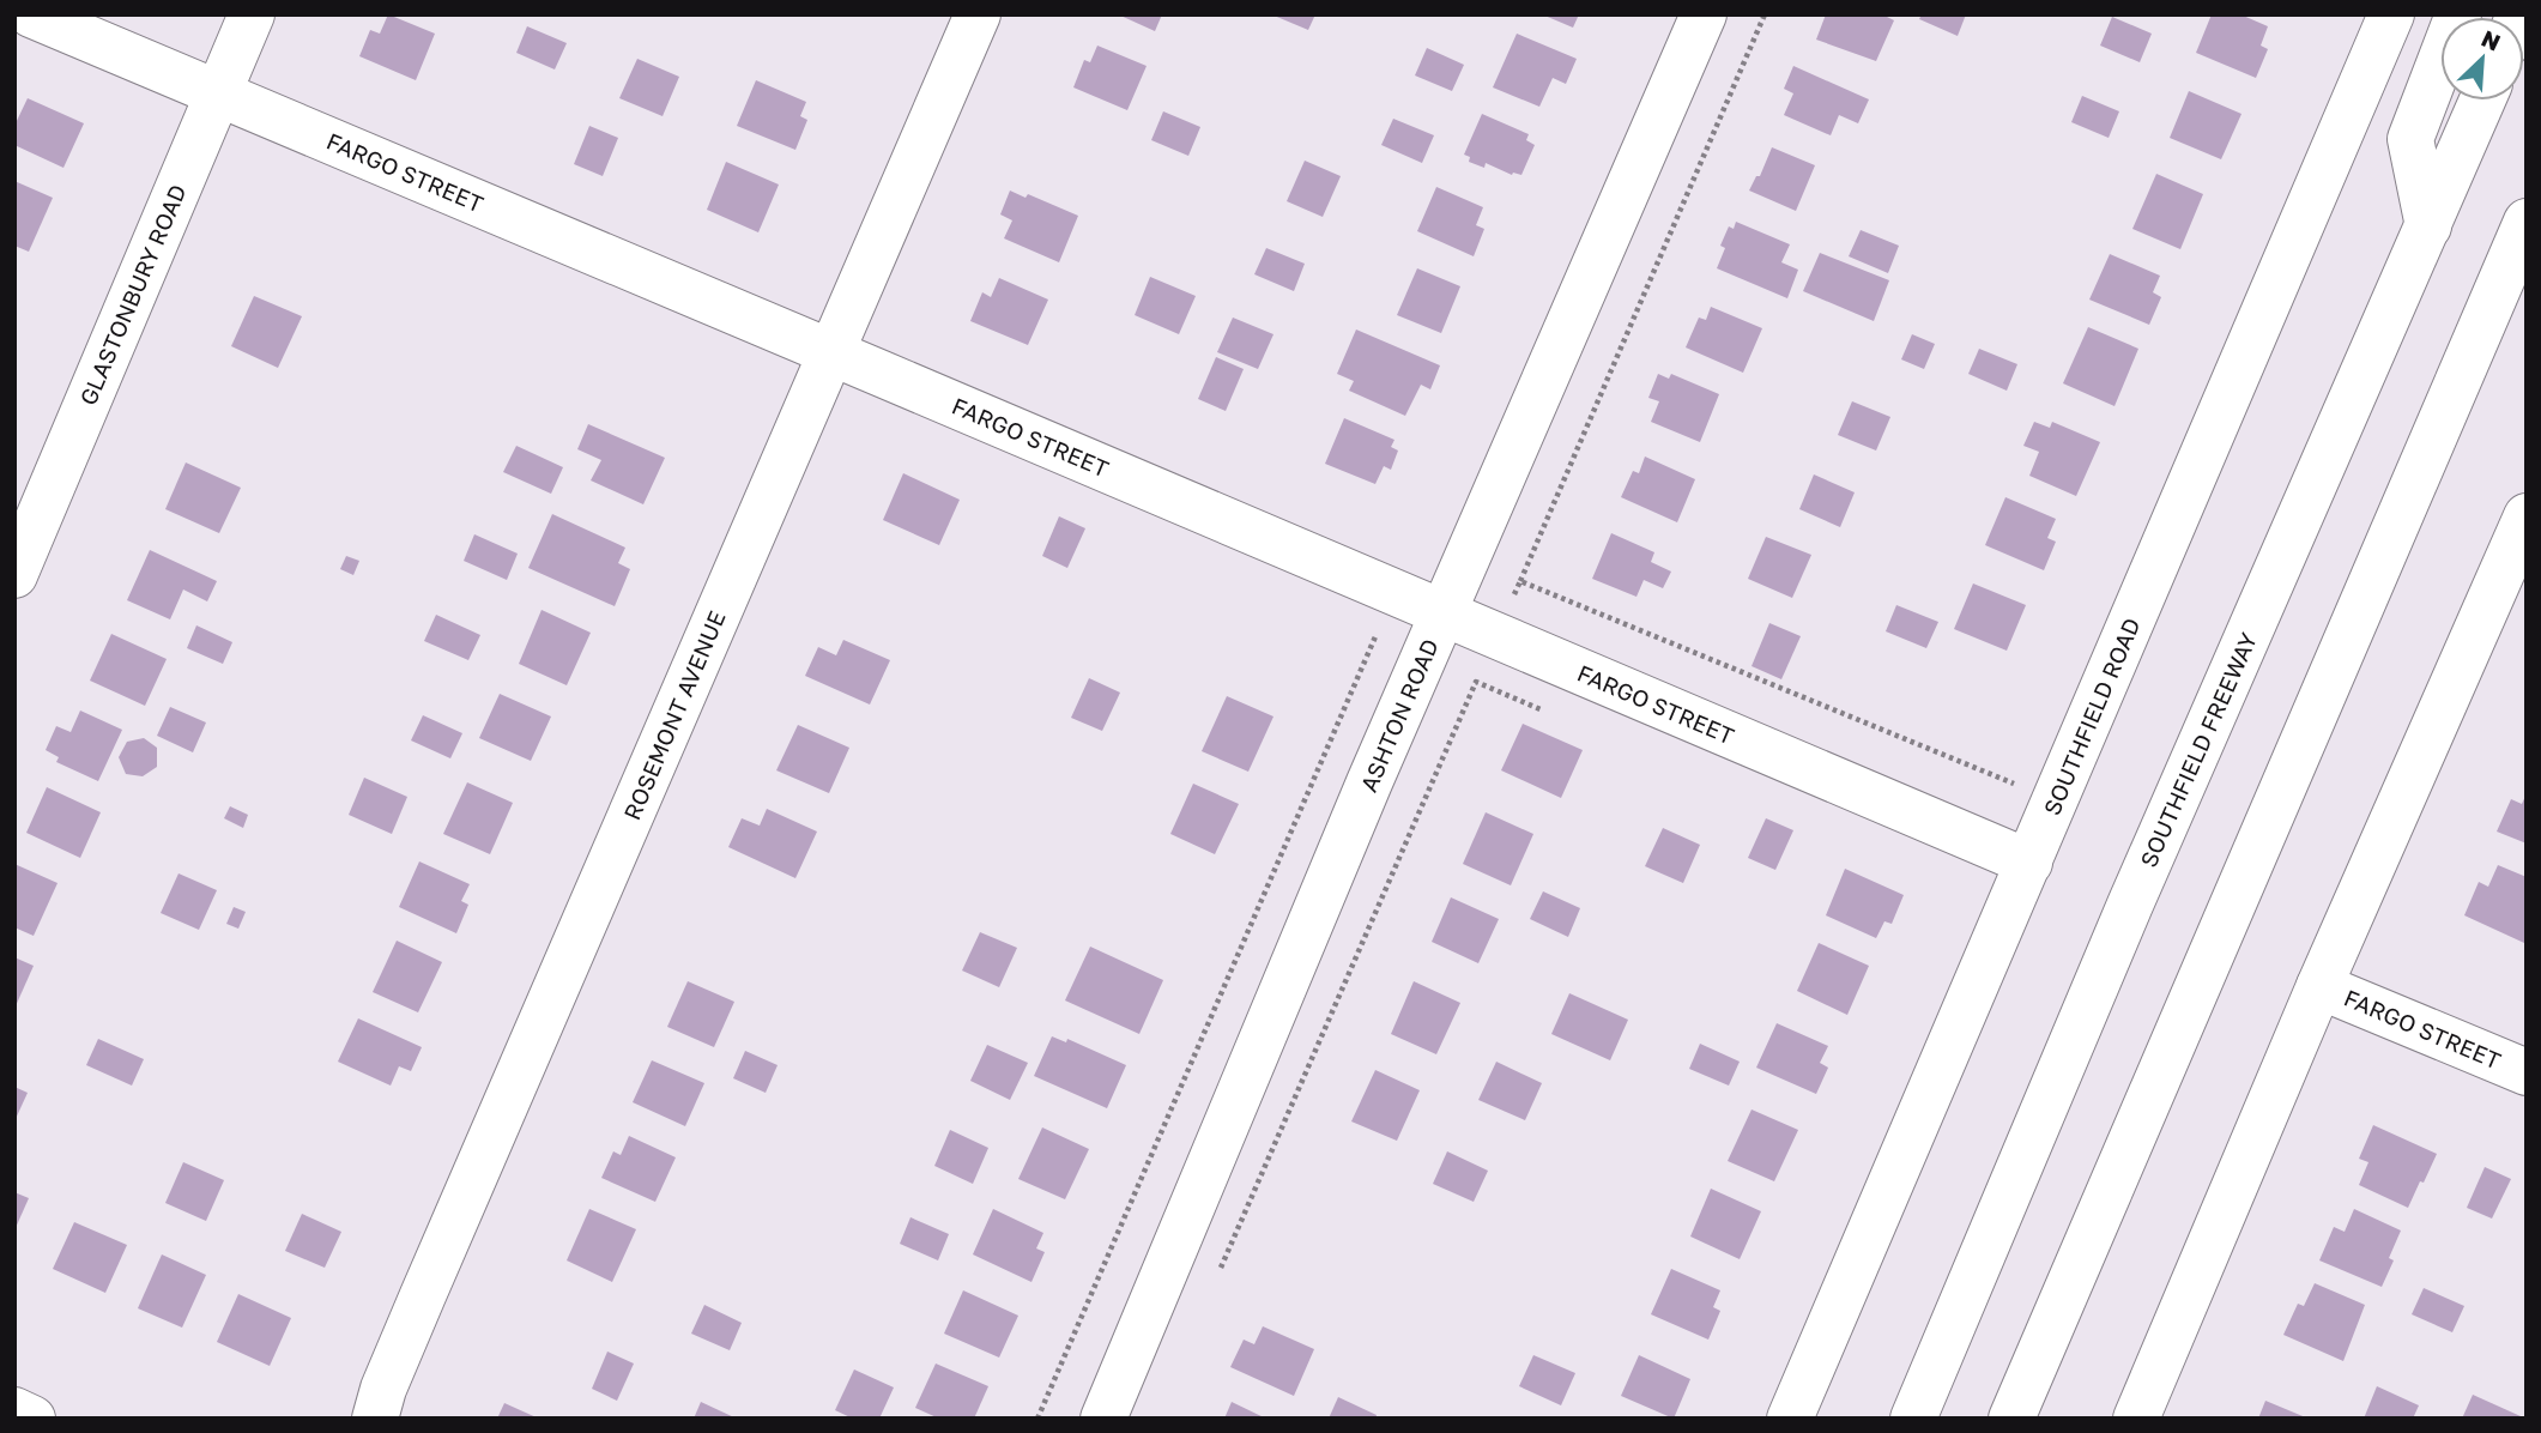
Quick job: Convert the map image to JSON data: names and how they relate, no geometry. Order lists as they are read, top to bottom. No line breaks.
{"streets":{"main road":["FARGO STREET","GLASTONBURY ROAD","ROSEMONT AVENUE","ASHTON ROAD","SOUTHFIELD ROAD","SOUTHFIELD FREEWAY"]},"crossings":[["FARGO STREET","GLASTONBURY ROAD"],["FARGO STREET","ROSEMONT AVENUE"],["FARGO STREET","ASHTON ROAD"],["FARGO STREET","SOUTHFIELD ROAD"]],"north":"top right"}
